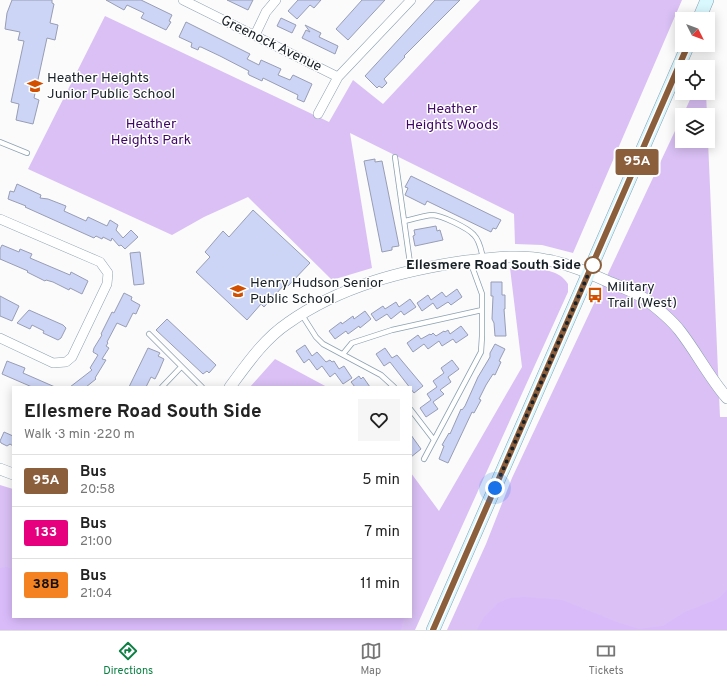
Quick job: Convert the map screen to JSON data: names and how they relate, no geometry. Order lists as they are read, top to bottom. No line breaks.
{"streets":{"street":["Greenock Avenue"]},"parks":["Heather Heights Woods","Heather Heights Park"],"places":{"school or university":["Heather Heights Junior Public School","Henry Hudson Senior Public School"],"other":["Ellesmere Road South Side"],"bus stop":["Military Trail (West)"]},"lines":["bus line 95A"],"north":"bottom right","page":{"on_map":"95A","heading":["Ellesmere Road South Side","Walk · 3 min · 220 m"],"list":[{"mark":"95A","name":"Bus","note":"20:58","value":"5 min"},{"mark":"133","name":"Bus","note":"21:00","value":"7 min"},{"mark":"38B","name":"Bus","note":"21:04","value":"11 min"}],"tabs":["Directions","Map","Tickets"]}}
